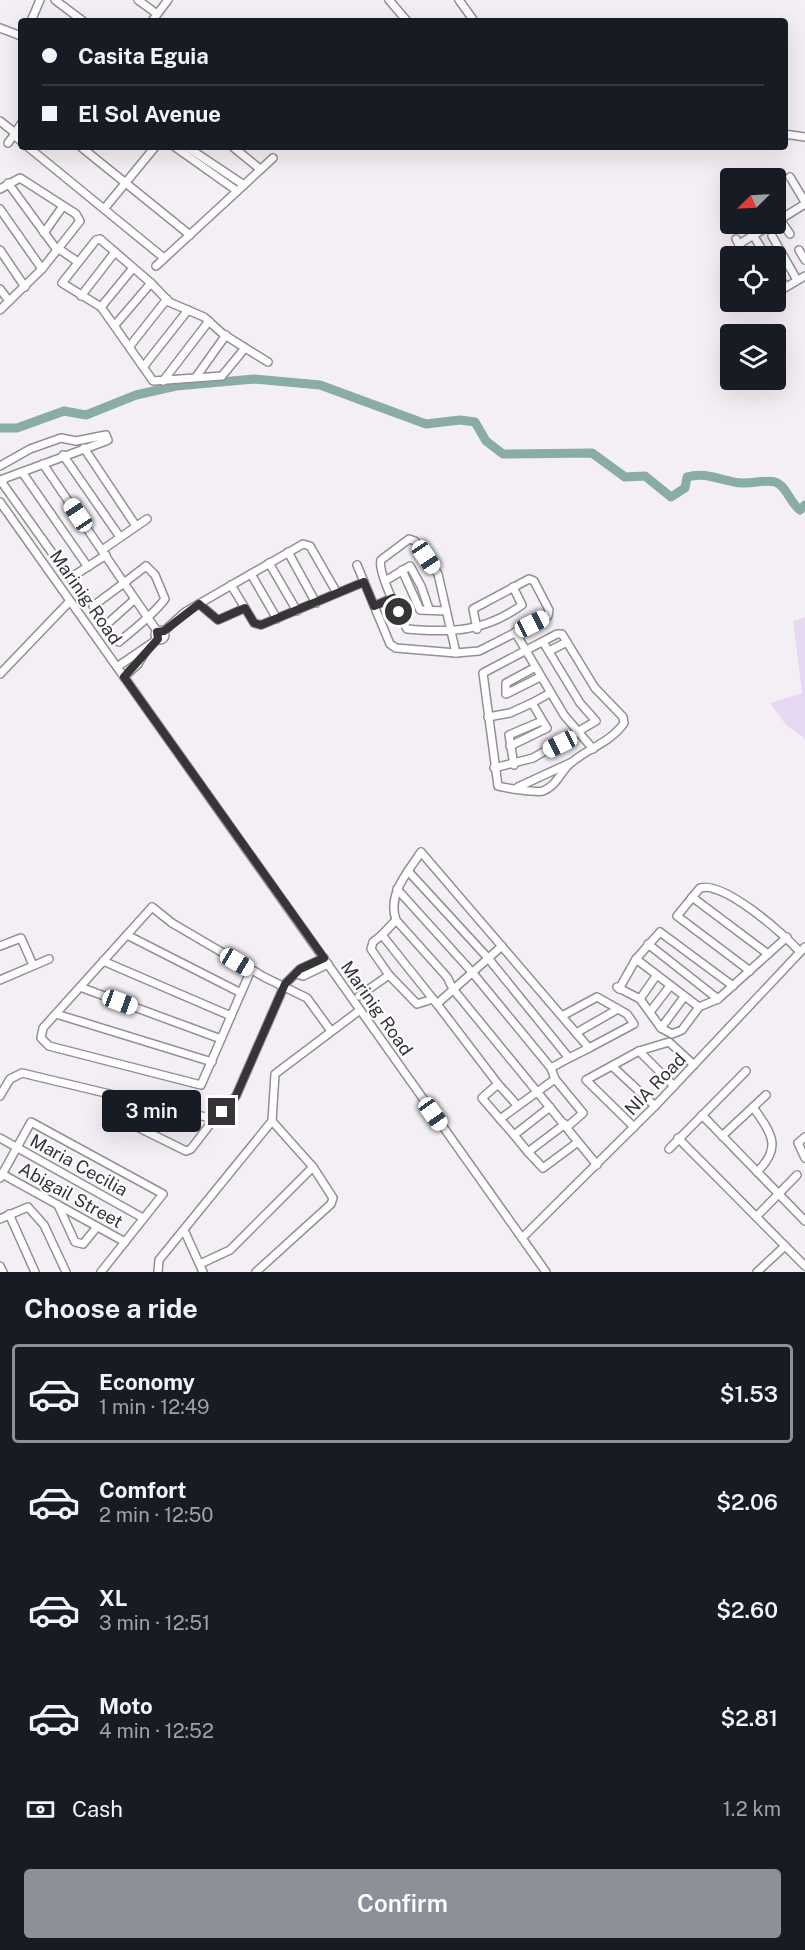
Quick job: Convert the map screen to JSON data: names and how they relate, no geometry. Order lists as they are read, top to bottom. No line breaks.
{"streets":{"street":["Marinig Road","NIA Road","Maria Cecilia","Abigail Street"]},"crossings":[["Marinig Road","NIA Road"]],"north":"bottom left","page":{"banner":["Casita Eguia","El Sol Avenue"],"bubble":"3 min","heading":"Choose a ride","list":[{"name":"Economy","note":"1 min · 12:49","value":"$1.53"},{"name":"Comfort","note":"2 min · 12:50","value":"$2.06"},{"name":"XL","note":"3 min · 12:51","value":"$2.60"},{"name":"Moto","note":"4 min · 12:52","value":"$2.81"}],"pay":["Cash","1.2 km"],"buttons":"Confirm"}}
